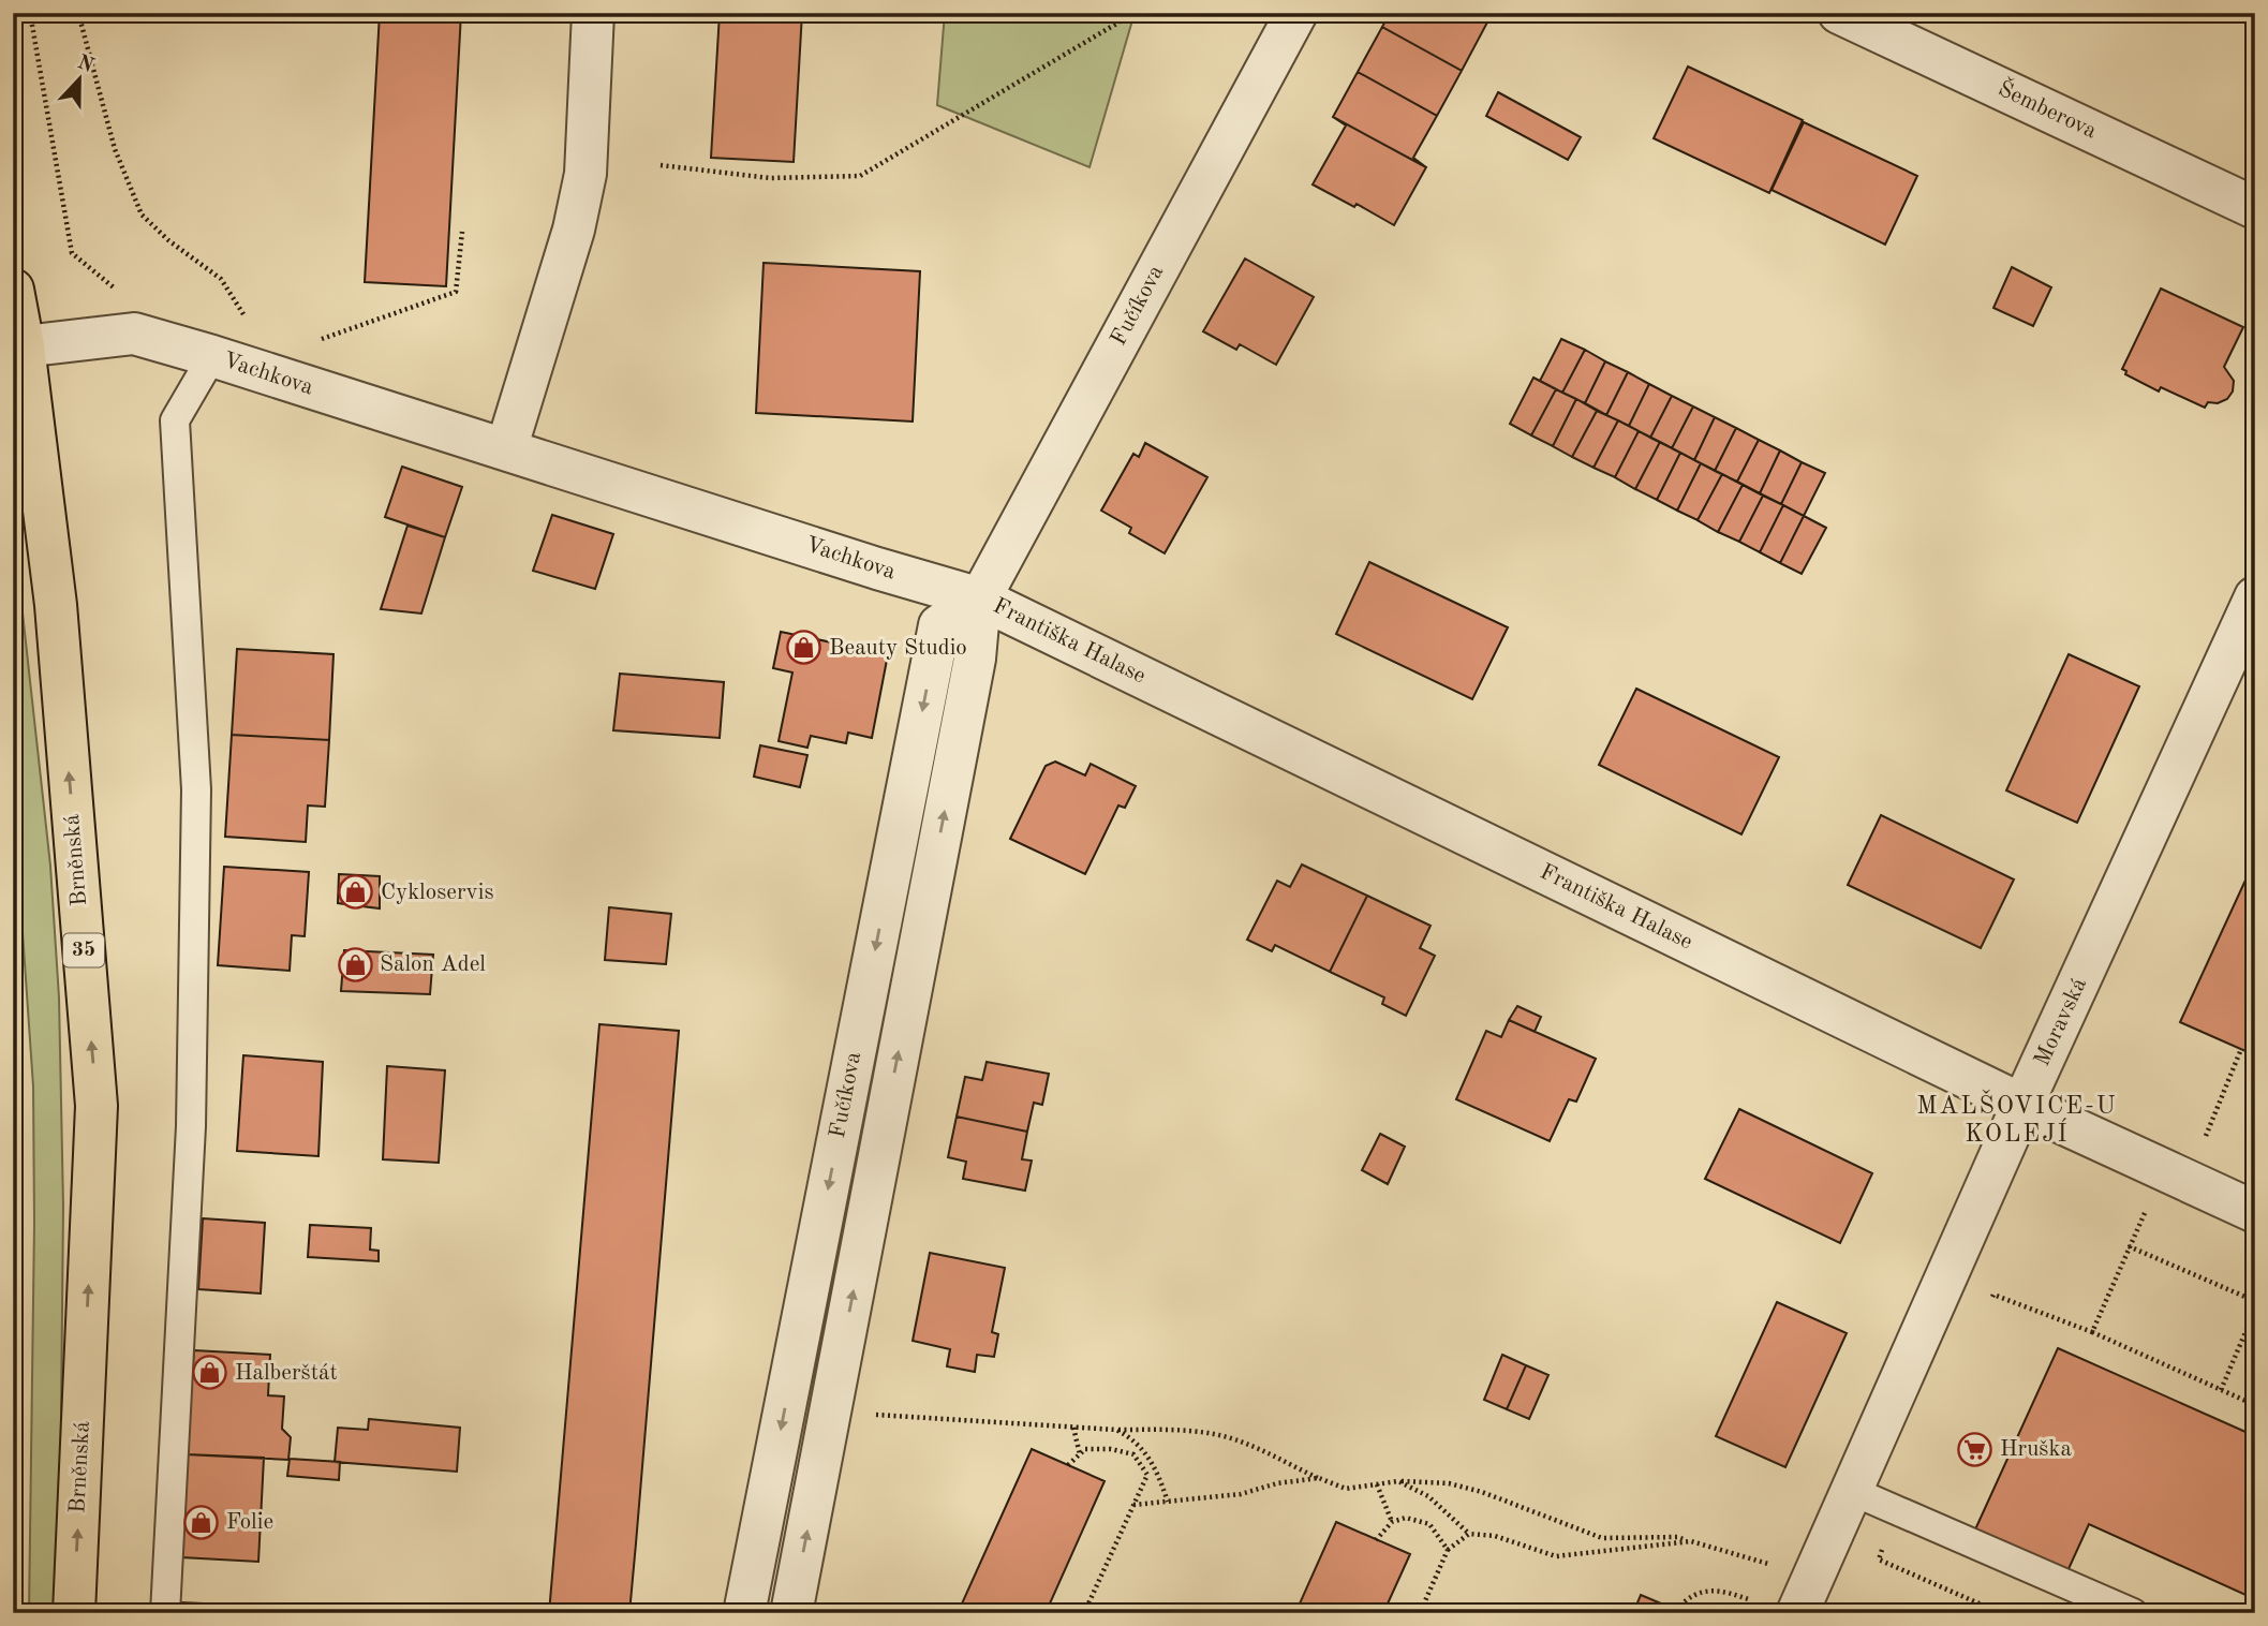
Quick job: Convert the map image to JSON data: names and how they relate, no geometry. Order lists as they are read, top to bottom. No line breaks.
{"streets":{"main road":["Brněnská","35"],"street":["Šemberova","Fučíkova","Vachkova","Františka Halase","Moravská"]},"crossings":[["Fučíkova","Vachkova"],["Fučíkova","Františka Halase"],["Vachkova","Františka Halase"],["Vachkova","Brněnská"],["Františka Halase","Moravská"]],"one_way":["Brněnská"],"districts":["MALŠOVICE-U KOLEJÍ"],"places":{"shop":["Beauty Studio","Cykloservis","Salon Adel","Halberštát","Folie"],"supermarket":["Hruška"]},"north":"top"}
